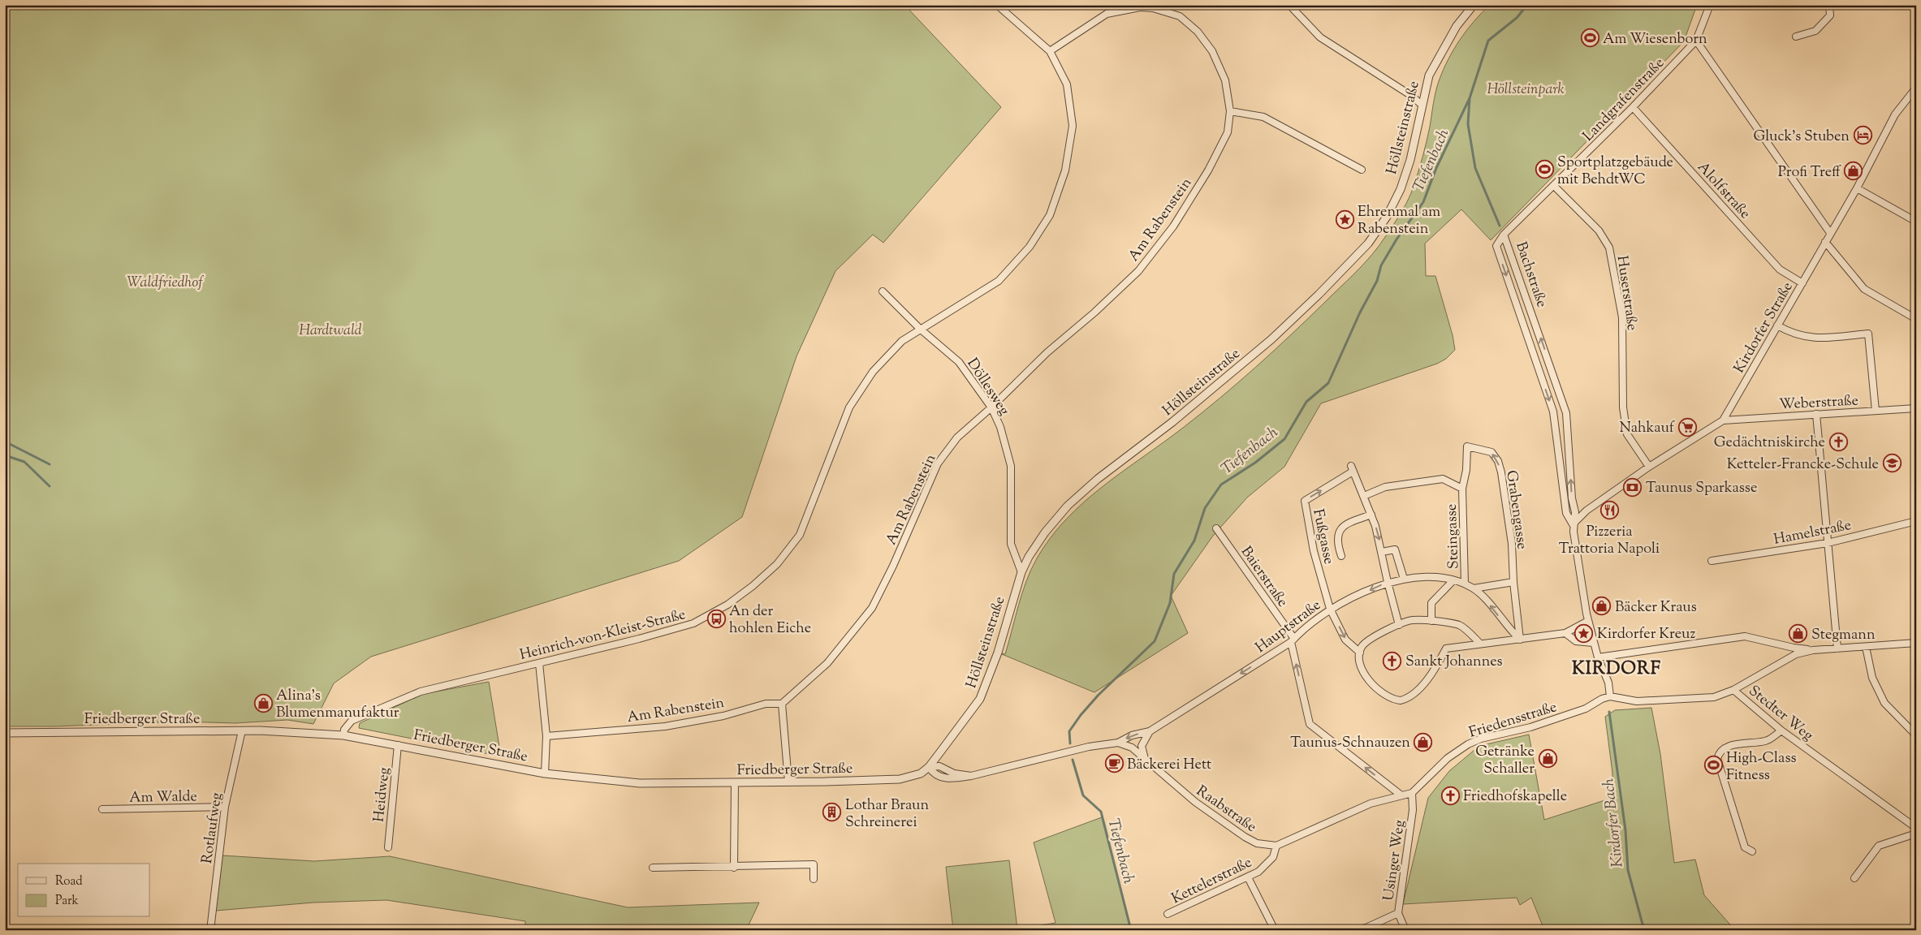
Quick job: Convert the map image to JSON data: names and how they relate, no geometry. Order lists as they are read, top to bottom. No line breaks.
{"streets":{"street":["Landgrafenstraße","Höllsteinstraße","Alolfstraße","Am Rabenstein","Bachstraße","Huserstraße","Kirdorfer Straße","Döllesweg","Weberstraße","Grabengasse","Hamelstraße","Fußgasse","Steingasse","Baierstraße","Hauptstraße","Heinrich-von-Kleist-Straße","Stedter Weg","Friedberger Straße","Friedensstraße","Heidweg","Am Walde","Raabstraße","Rotlaufweg","Usinger Weg","Kettelerstraße"]},"crossings":[["Landgrafenstraße","Alolfstraße"],["Landgrafenstraße","Bachstraße"],["Landgrafenstraße","Huserstraße"],["Höllsteinstraße","Döllesweg"],["Höllsteinstraße","Friedberger Straße"],["Alolfstraße","Kirdorfer Straße"],["Am Rabenstein","Döllesweg"],["Am Rabenstein","Heinrich-von-Kleist-Straße"],["Bachstraße","Kirdorfer Straße"],["Bachstraße","Stedter Weg"],["Bachstraße","Friedensstraße"],["Huserstraße","Kirdorfer Straße"],["Kirdorfer Straße","Weberstraße"],["Döllesweg","Heinrich-von-Kleist-Straße"],["Grabengasse","Steingasse"],["Grabengasse","Hauptstraße"],["Fußgasse","Hauptstraße"],["Steingasse","Hauptstraße"],["Baierstraße","Hauptstraße"],["Hauptstraße","Raabstraße"],["Heinrich-von-Kleist-Straße","Friedberger Straße"],["Stedter Weg","Friedensstraße"],["Friedberger Straße","Heidweg"],["Friedberger Straße","Rotlaufweg"],["Friedensstraße","Usinger Weg"],["Am Walde","Rotlaufweg"],["Raabstraße","Kettelerstraße"]],"districts":["KIRDORF"],"water":["Tiefenbach","Kirdorfer Bach"],"parks":["Höllsteinpark","Waldfriedhof","Hardtwald"],"places":{"sports":["Am Wiesenborn","Sportplatzgebäude mit BehdtWC","High-Class Fitness"],"hotel":["Gluck's Stuben"],"shop":["Profi Treff","Bäcker Kraus","Stegmann","Alina's Blumenmanufaktur","Taunus-Schnauzen","Getränke Schaller"],"place":["Ehrenmal am Rabenstein","Kirdorfer Kreuz"],"supermarket":["Nahkauf"],"church":["Gedächtniskirche","Sankt Johannes","Friedhofskapelle"],"school or university":["Ketteler-Francke-Schule"],"bank":["Taunus Sparkasse"],"restaurant":["Pizzeria Trattoria Napoli"],"bus stop":["An der hohlen Eiche"],"cafe":["Bäckerei Hett"],"building":["Lothar Braun Schreinerei"]},"legend":["Road","Park"]}
